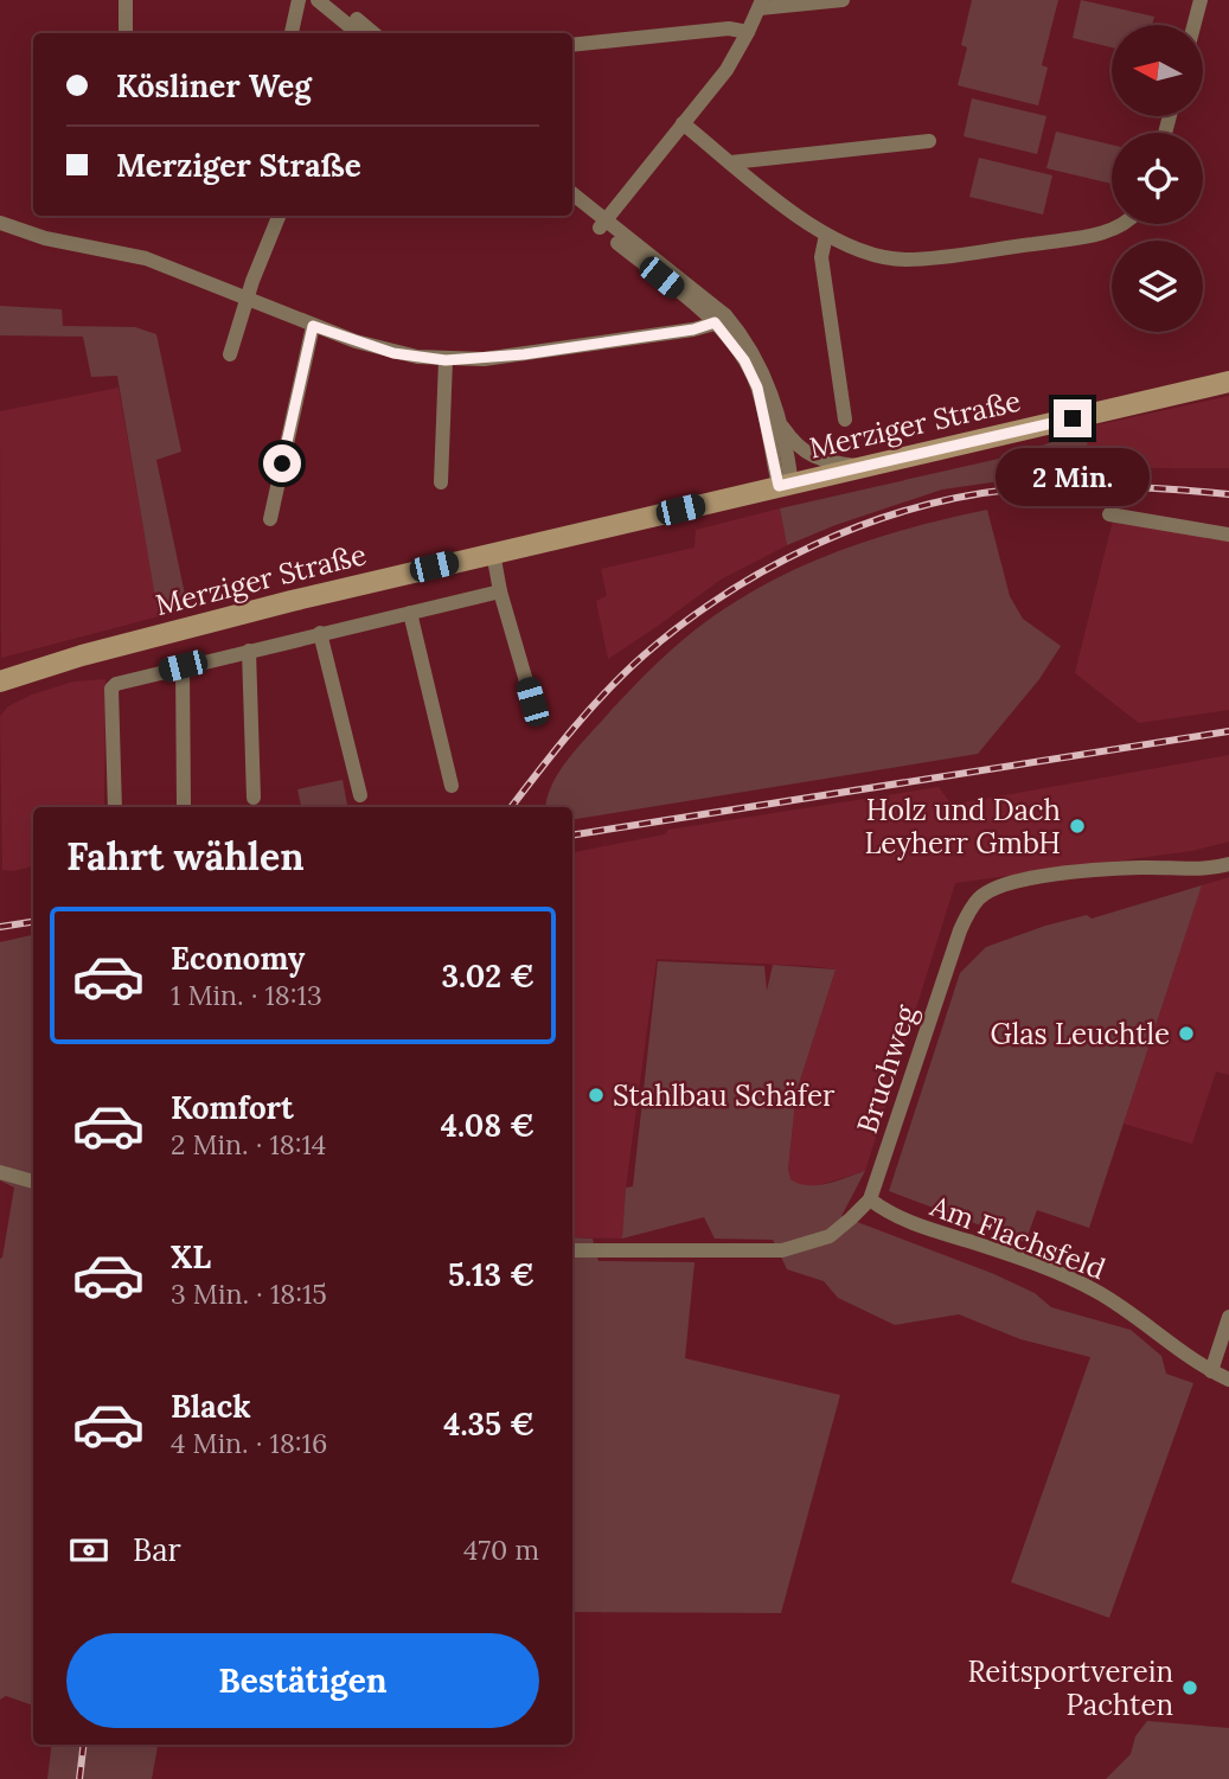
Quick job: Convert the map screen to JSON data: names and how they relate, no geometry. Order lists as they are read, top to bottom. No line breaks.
{"streets":{"main road":["Merziger Straße"],"street":["Bruchweg","Am Flachsfeld"]},"crossings":[["Bruchweg","Am Flachsfeld"]],"places":["Holz und Dach Leyherr GmbH","Glas Leuchtle","Stahlbau Schäfer","Reitsportverein Pachten"],"north":"left","page":{"banner":["Kösliner Weg","Merziger Straße"],"bubble":"2 Min.","heading":"Fahrt wählen","list":[{"name":"Economy","note":"1 Min. · 18:13","value":"3.02 €"},{"name":"Komfort","note":"2 Min. · 18:14","value":"4.08 €"},{"name":"XL","note":"3 Min. · 18:15","value":"5.13 €"},{"name":"Black","note":"4 Min. · 18:16","value":"4.35 €"}],"pay":["Bar","470 m"],"buttons":"Bestätigen"}}
